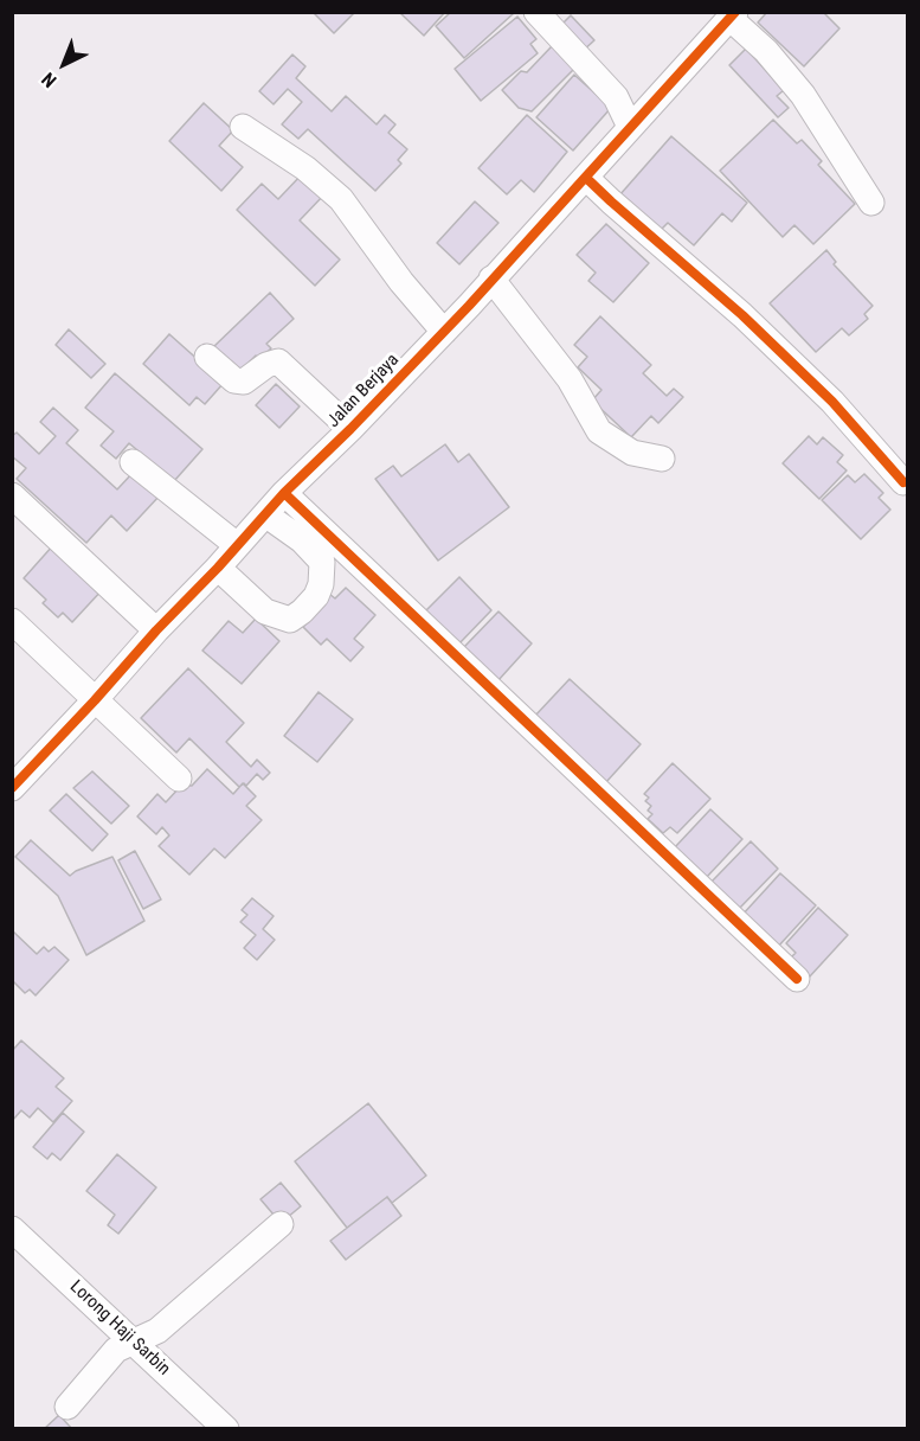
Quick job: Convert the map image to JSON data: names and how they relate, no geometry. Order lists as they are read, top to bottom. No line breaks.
{"streets":{"street":["Jalan Berjaya","Lorong Haji Sarbin"]},"north":"bottom left"}
